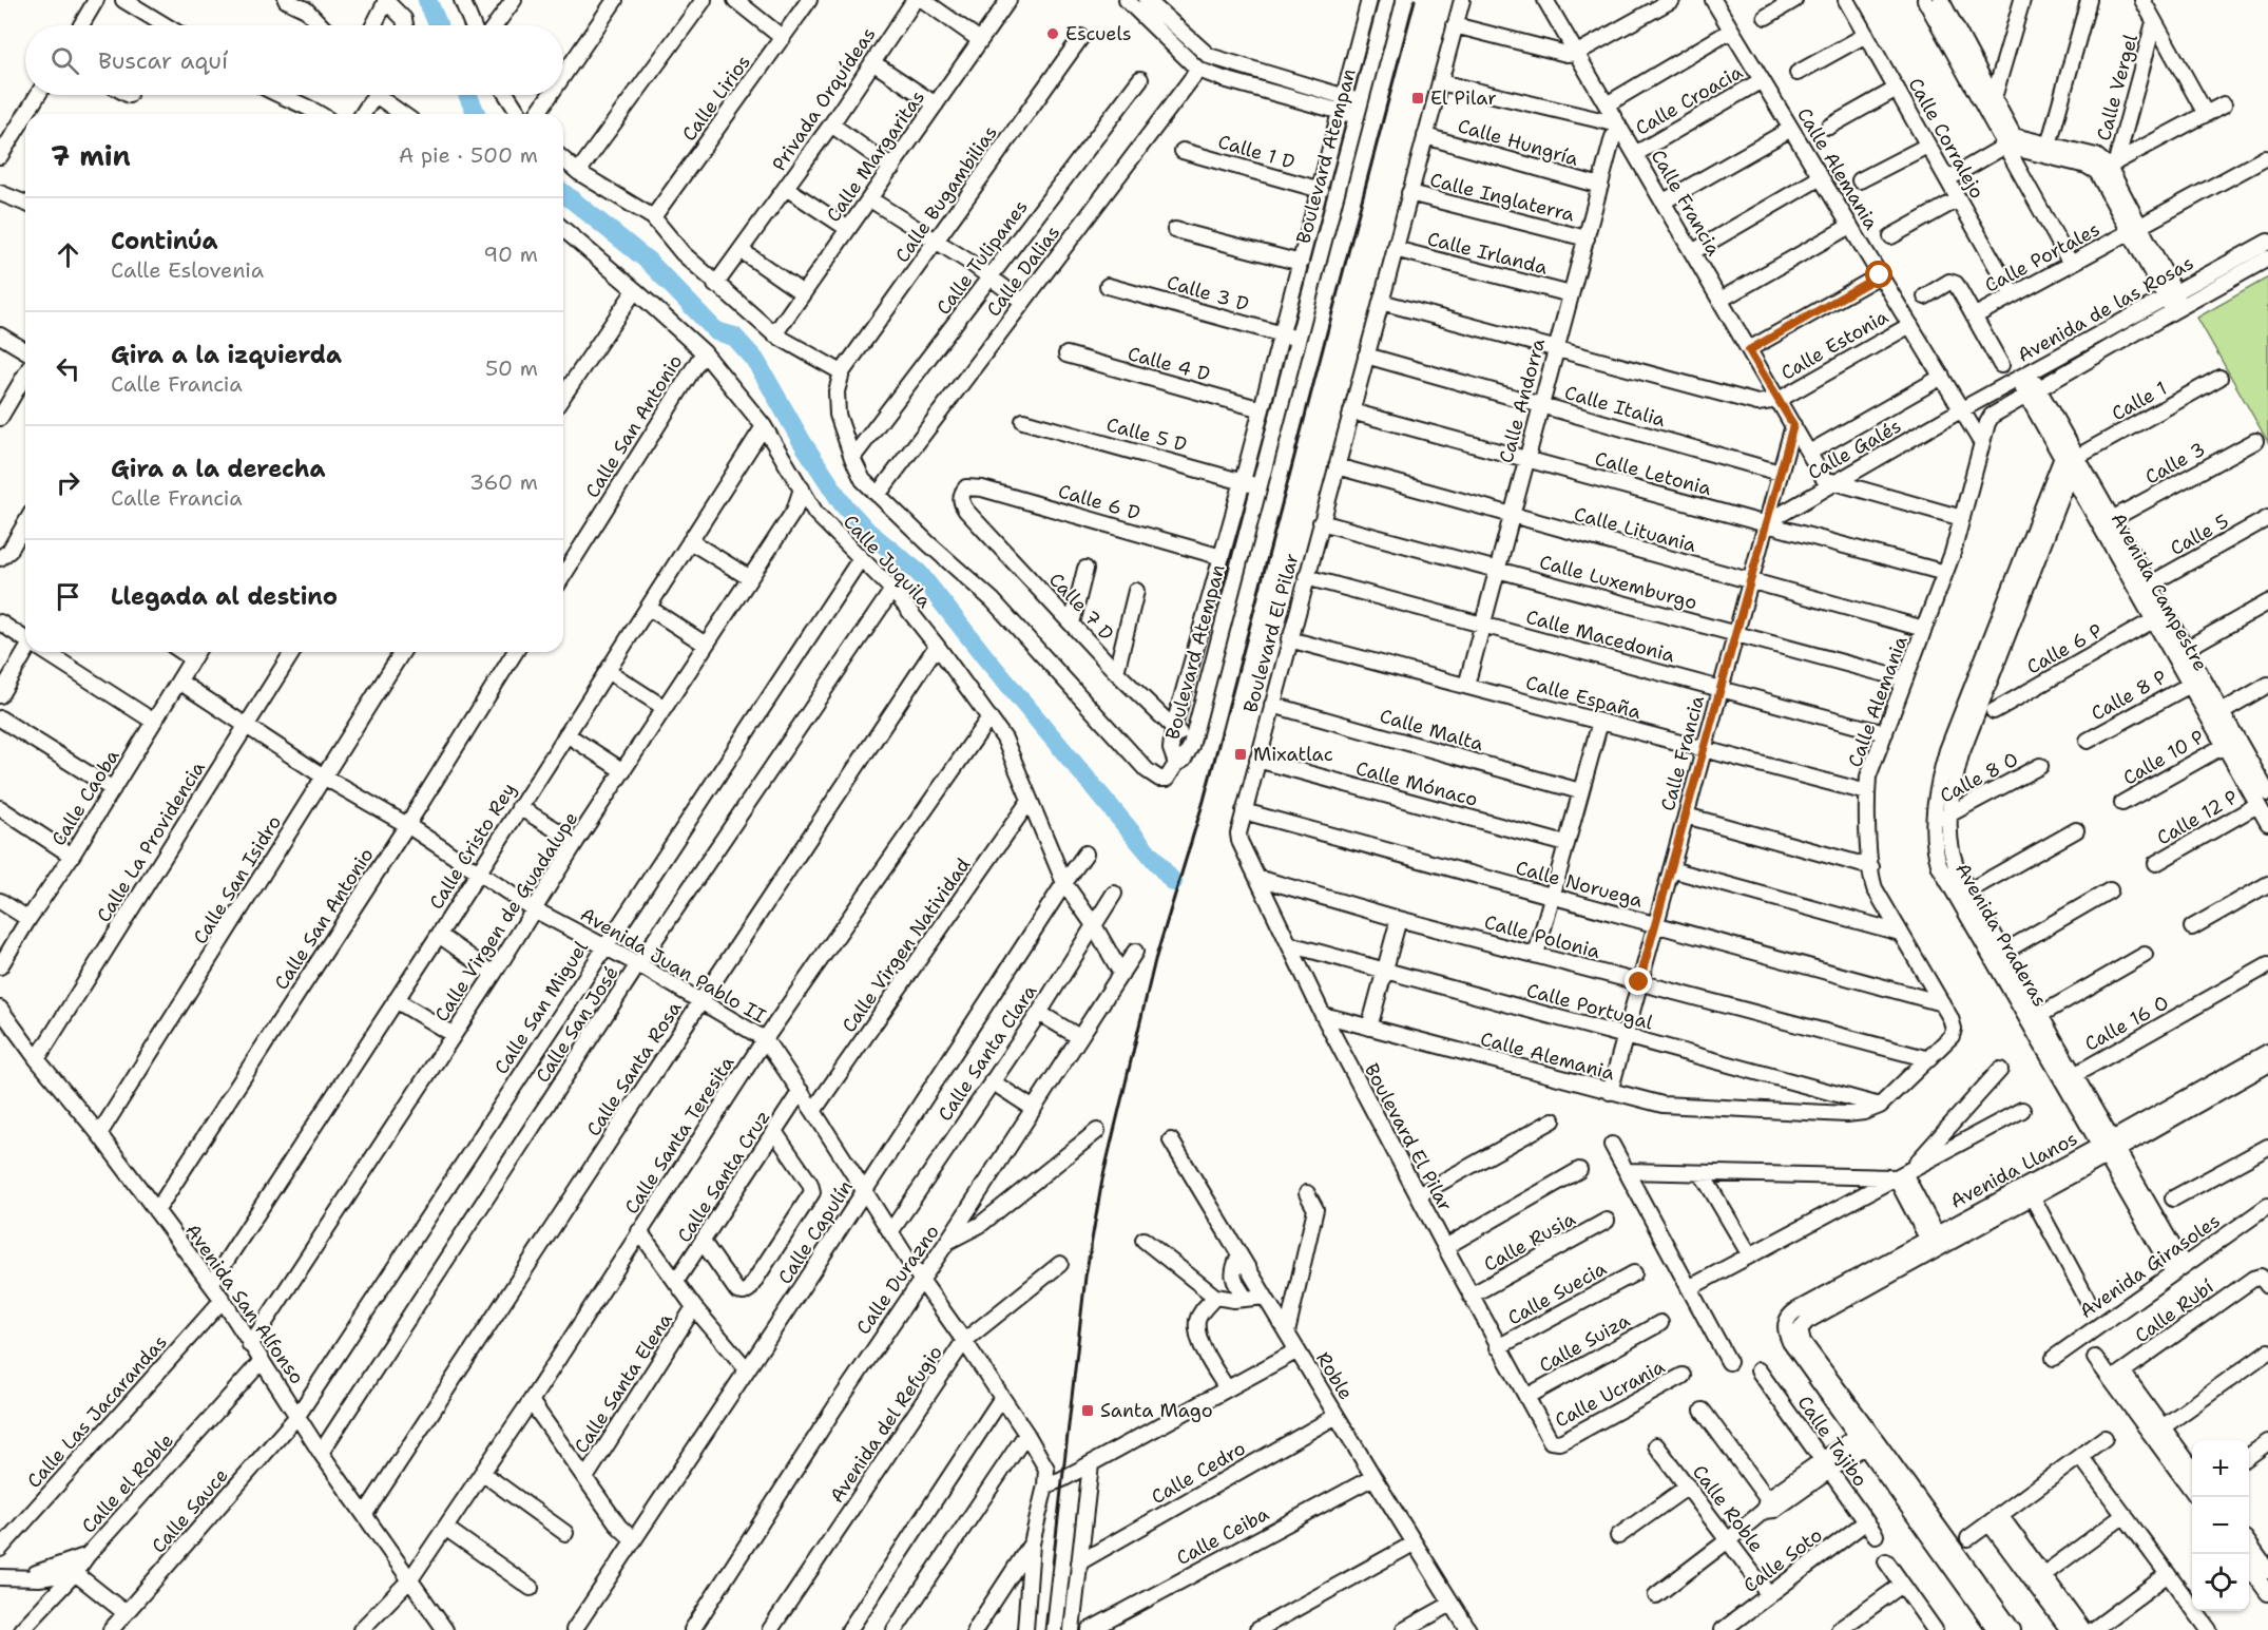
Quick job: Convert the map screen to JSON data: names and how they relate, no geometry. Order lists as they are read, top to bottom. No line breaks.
{"streets":{"street":["Calle Vergel","Calle Lirios","Privada Orquídeas","Calle Croacia","Calle Corralejo","Calle Hungría","Calle 1 D","Calle Margaritas","Boulevard Atempan","Calle Alemania","Calle Bugambilias","Calle Inglaterra","Calle Francia","Calle Irlanda","Calle Tulipanes","Calle Portales","Calle Dalias","Calle 3 D","Avenida de las Rosas","Calle Estonia","Calle 4 D","Calle Andorra","Calle 1","Calle Italia","Calle San Antonio","Calle 5 D","Calle Galés","Calle 3","Calle Letonia","Calle 6 D","Calle Lituania","Calle 5","Calle Juquila","Calle Luxemburgo","Avenida Campestre","Calle 7 D","Boulevard El Pilar","Calle Macedonia","Calle 6 P","Calle 8 P","Calle España","Calle Malta","Calle 10 P","Calle 8 O","Calle Mónaco","Calle Caoba","Calle 12 P","Calle La Providencia","Calle Cristo Rey","Calle San Isidro","Calle Noruega","Calle Virgen de Guadalupe","Avenida Praderas","Calle Polonia","Calle Virgen Natividad","Avenida Juan Pablo II","Calle Portugal","Calle San Miguel","Calle 16 O","Calle San José","Calle Santa Clara","Calle Santa Rosa","Calle Santa Teresita","Avenida Llanos","Calle Santa Cruz","Calle Capulín","Calle Rusia","Avenida Girasoles","Calle Durazno","Calle Suecia","Avenida San Alfonso","Calle Rubí","Calle Suiza","Roble","Calle Santa Elena","Calle Ucrania","Calle Las Jacarandas","Avenida del Refugio","Calle Tajibo","Calle Cedro","Calle el Roble","Calle Roble","Calle Sauce","Calle Ceiba","Calle Soto"]},"crossings":[["Privada Orquídeas","Calle Margaritas"],["Calle Croacia","Calle Alemania"],["Calle Croacia","Calle Francia"],["Calle Corralejo","Calle Portales"],["Calle Hungría","Calle Andorra"],["Calle Hungría","Boulevard El Pilar"],["Calle 1 D","Boulevard Atempan"],["Boulevard Atempan","Calle 3 D"],["Boulevard Atempan","Calle 4 D"],["Boulevard Atempan","Calle 5 D"],["Boulevard Atempan","Calle 6 D"],["Boulevard Atempan","Calle 7 D"],["Calle Alemania","Calle Francia"],["Calle Alemania","Avenida de las Rosas"],["Calle Alemania","Calle Estonia"],["Calle Alemania","Calle Galés"],["Calle Alemania","Calle Letonia"],["Calle Alemania","Calle Lituania"],["Calle Alemania","Calle Luxemburgo"],["Calle Alemania","Boulevard El Pilar"],["Calle Alemania","Calle Macedonia"],["Calle Alemania","Calle España"],["Calle Alemania","Calle Noruega"],["Calle Alemania","Calle Polonia"],["Calle Alemania","Calle Portugal"],["Calle Inglaterra","Calle Andorra"],["Calle Inglaterra","Boulevard El Pilar"],["Calle Francia","Calle Estonia"],["Calle Francia","Calle Andorra"],["Calle Francia","Calle Italia"],["Calle Francia","Calle Galés"],["Calle Francia","Calle Letonia"],["Calle Francia","Calle Lituania"],["Calle Francia","Calle Luxemburgo"],["Calle Francia","Calle Macedonia"],["Calle Francia","Calle España"],["Calle Francia","Calle Noruega"],["Calle Francia","Calle Polonia"],["Calle Francia","Calle Portugal"],["Calle Irlanda","Calle Andorra"],["Calle Irlanda","Boulevard El Pilar"],["Avenida de las Rosas","Calle Galés"],["Avenida de las Rosas","Avenida Campestre"],["Calle Andorra","Calle Italia"],["Calle Andorra","Calle Letonia"],["Calle Andorra","Calle Lituania"],["Calle Andorra","Calle Luxemburgo"],["Calle Andorra","Calle Macedonia"],["Calle Andorra","Calle España"],["Calle 1","Avenida Campestre"],["Calle 1","Avenida Praderas"],["Calle Italia","Boulevard El Pilar"],["Calle San Antonio","Calle Juquila"],["Calle San Antonio","Avenida Juan Pablo II"],["Calle San Antonio","Avenida San Alfonso"],["Calle Galés","Calle Letonia"],["Calle 3","Avenida Campestre"],["Calle Letonia","Boulevard El Pilar"],["Calle 6 D","Calle 7 D"],["Calle Lituania","Boulevard El Pilar"],["Calle 5","Avenida Campestre"],["Calle Juquila","Calle Cristo Rey"],["Calle Juquila","Calle Virgen de Guadalupe"],["Calle Juquila","Calle Virgen Natividad"],["Calle Juquila","Calle San Miguel"],["Calle Juquila","Calle San José"],["Calle Juquila","Calle Santa Clara"],["Calle Juquila","Calle Santa Rosa"],["Calle Juquila","Calle Santa Teresita"],["Calle Juquila","Calle Capulín"],["Calle Juquila","Calle Durazno"],["Calle Luxemburgo","Boulevard El Pilar"],["Avenida Campestre","Calle 6 P"],["Avenida Campestre","Calle 8 P"],["Avenida Campestre","Calle 10 P"],["Avenida Campestre","Calle 12 P"],["Avenida Campestre","Avenida Praderas"],["Boulevard El Pilar","Calle Macedonia"],["Boulevard El Pilar","Calle España"],["Boulevard El Pilar","Calle Malta"],["Boulevard El Pilar","Calle Mónaco"],["Boulevard El Pilar","Calle Noruega"],["Boulevard El Pilar","Calle Polonia"],["Boulevard El Pilar","Calle Portugal"],["Boulevard El Pilar","Calle Rusia"],["Boulevard El Pilar","Calle Suecia"],["Boulevard El Pilar","Calle Suiza"],["Boulevard El Pilar","Calle Ucrania"],["Calle 8 O","Avenida Praderas"],["Calle Caoba","Avenida Juan Pablo II"],["Calle La Providencia","Avenida Juan Pablo II"],["Calle La Providencia","Avenida San Alfonso"],["Calle Cristo Rey","Avenida Juan Pablo II"],["Calle Cristo Rey","Avenida San Alfonso"],["Calle San Isidro","Avenida Juan Pablo II"],["Calle San Isidro","Avenida San Alfonso"],["Calle Virgen de Guadalupe","Avenida Juan Pablo II"],["Calle Virgen de Guadalupe","Avenida San Alfonso"],["Avenida Praderas","Calle 16 O"],["Avenida Praderas","Avenida Llanos"],["Avenida Praderas","Avenida Girasoles"],["Calle Virgen Natividad","Avenida Juan Pablo II"],["Avenida Juan Pablo II","Calle San Miguel"],["Avenida Juan Pablo II","Calle San José"],["Avenida Juan Pablo II","Calle Santa Clara"],["Avenida Juan Pablo II","Calle Santa Rosa"],["Avenida Juan Pablo II","Calle Santa Teresita"],["Avenida Juan Pablo II","Calle Santa Cruz"],["Avenida Juan Pablo II","Calle Capulín"],["Avenida Juan Pablo II","Calle Durazno"],["Avenida Juan Pablo II","Avenida del Refugio"],["Calle San Miguel","Avenida San Alfonso"],["Calle San Miguel","Calle Sauce"],["Calle San José","Avenida San Alfonso"],["Calle Santa Rosa","Avenida San Alfonso"],["Calle Santa Teresita","Avenida San Alfonso"],["Avenida San Alfonso","Calle Las Jacarandas"],["Avenida San Alfonso","Calle el Roble"],["Avenida San Alfonso","Calle Sauce"],["Roble","Calle Cedro"],["Roble","Calle Ceiba"],["Calle Tajibo","Calle Soto"],["Calle Roble","Calle Soto"]],"places":{"other":["Escuels"],"transit":["El Pilar","Mixatlac","Santa Mago"]},"page":{"search":"Buscar aquí","heading":["7 min","A pie · 500 m"],"list":[["Continúa","Calle Eslovenia","90 m"],["Gira a la izquierda","Calle Francia","50 m"],["Gira a la derecha","Calle Francia","360 m"],"Llegada al destino"],"map_buttons":["+","−"]}}
